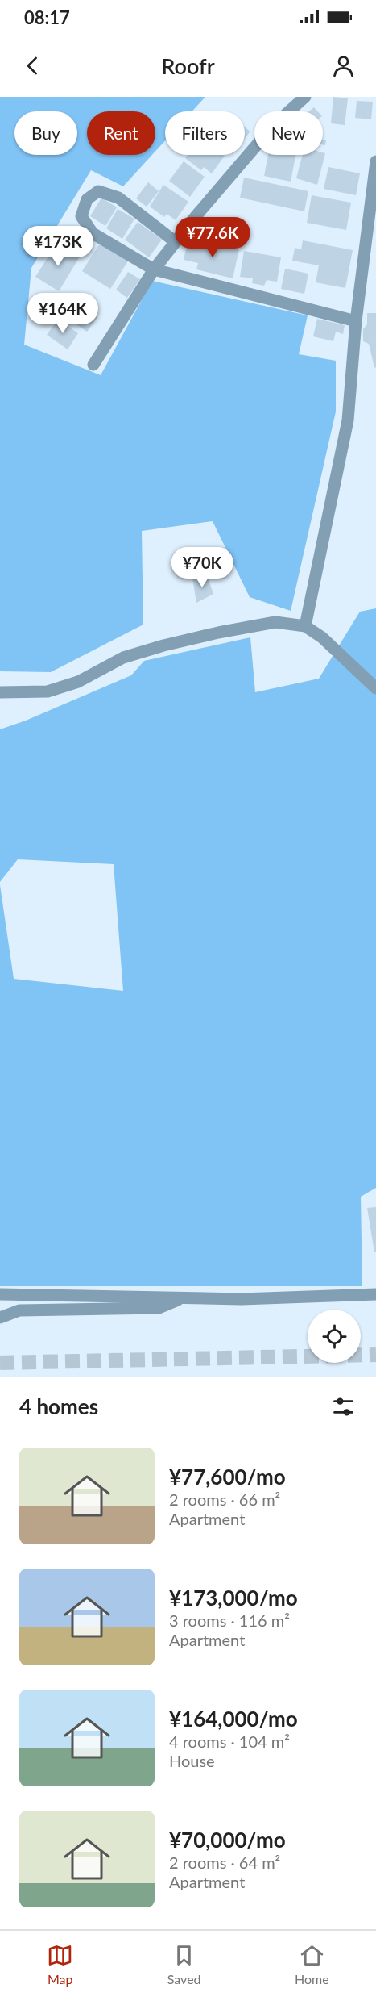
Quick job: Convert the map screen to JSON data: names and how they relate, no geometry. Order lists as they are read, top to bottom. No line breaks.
{"page":{"status":"08:17","header":"Roofr","chip":["Buy","Rent","Filters","New"],"price":["¥77.6K","¥173K","¥164K","¥70K"],"heading":"4 homes","list":[{"name":"¥77,600/mo","note":"2 rooms · 66 m² · Apartment"},{"name":"¥173,000/mo","note":"3 rooms · 116 m² · Apartment"},{"name":"¥164,000/mo","note":"4 rooms · 104 m² · House"},{"name":"¥70,000/mo","note":"2 rooms · 64 m² · Apartment"}],"tabs":["Map","Saved","Home"]}}
